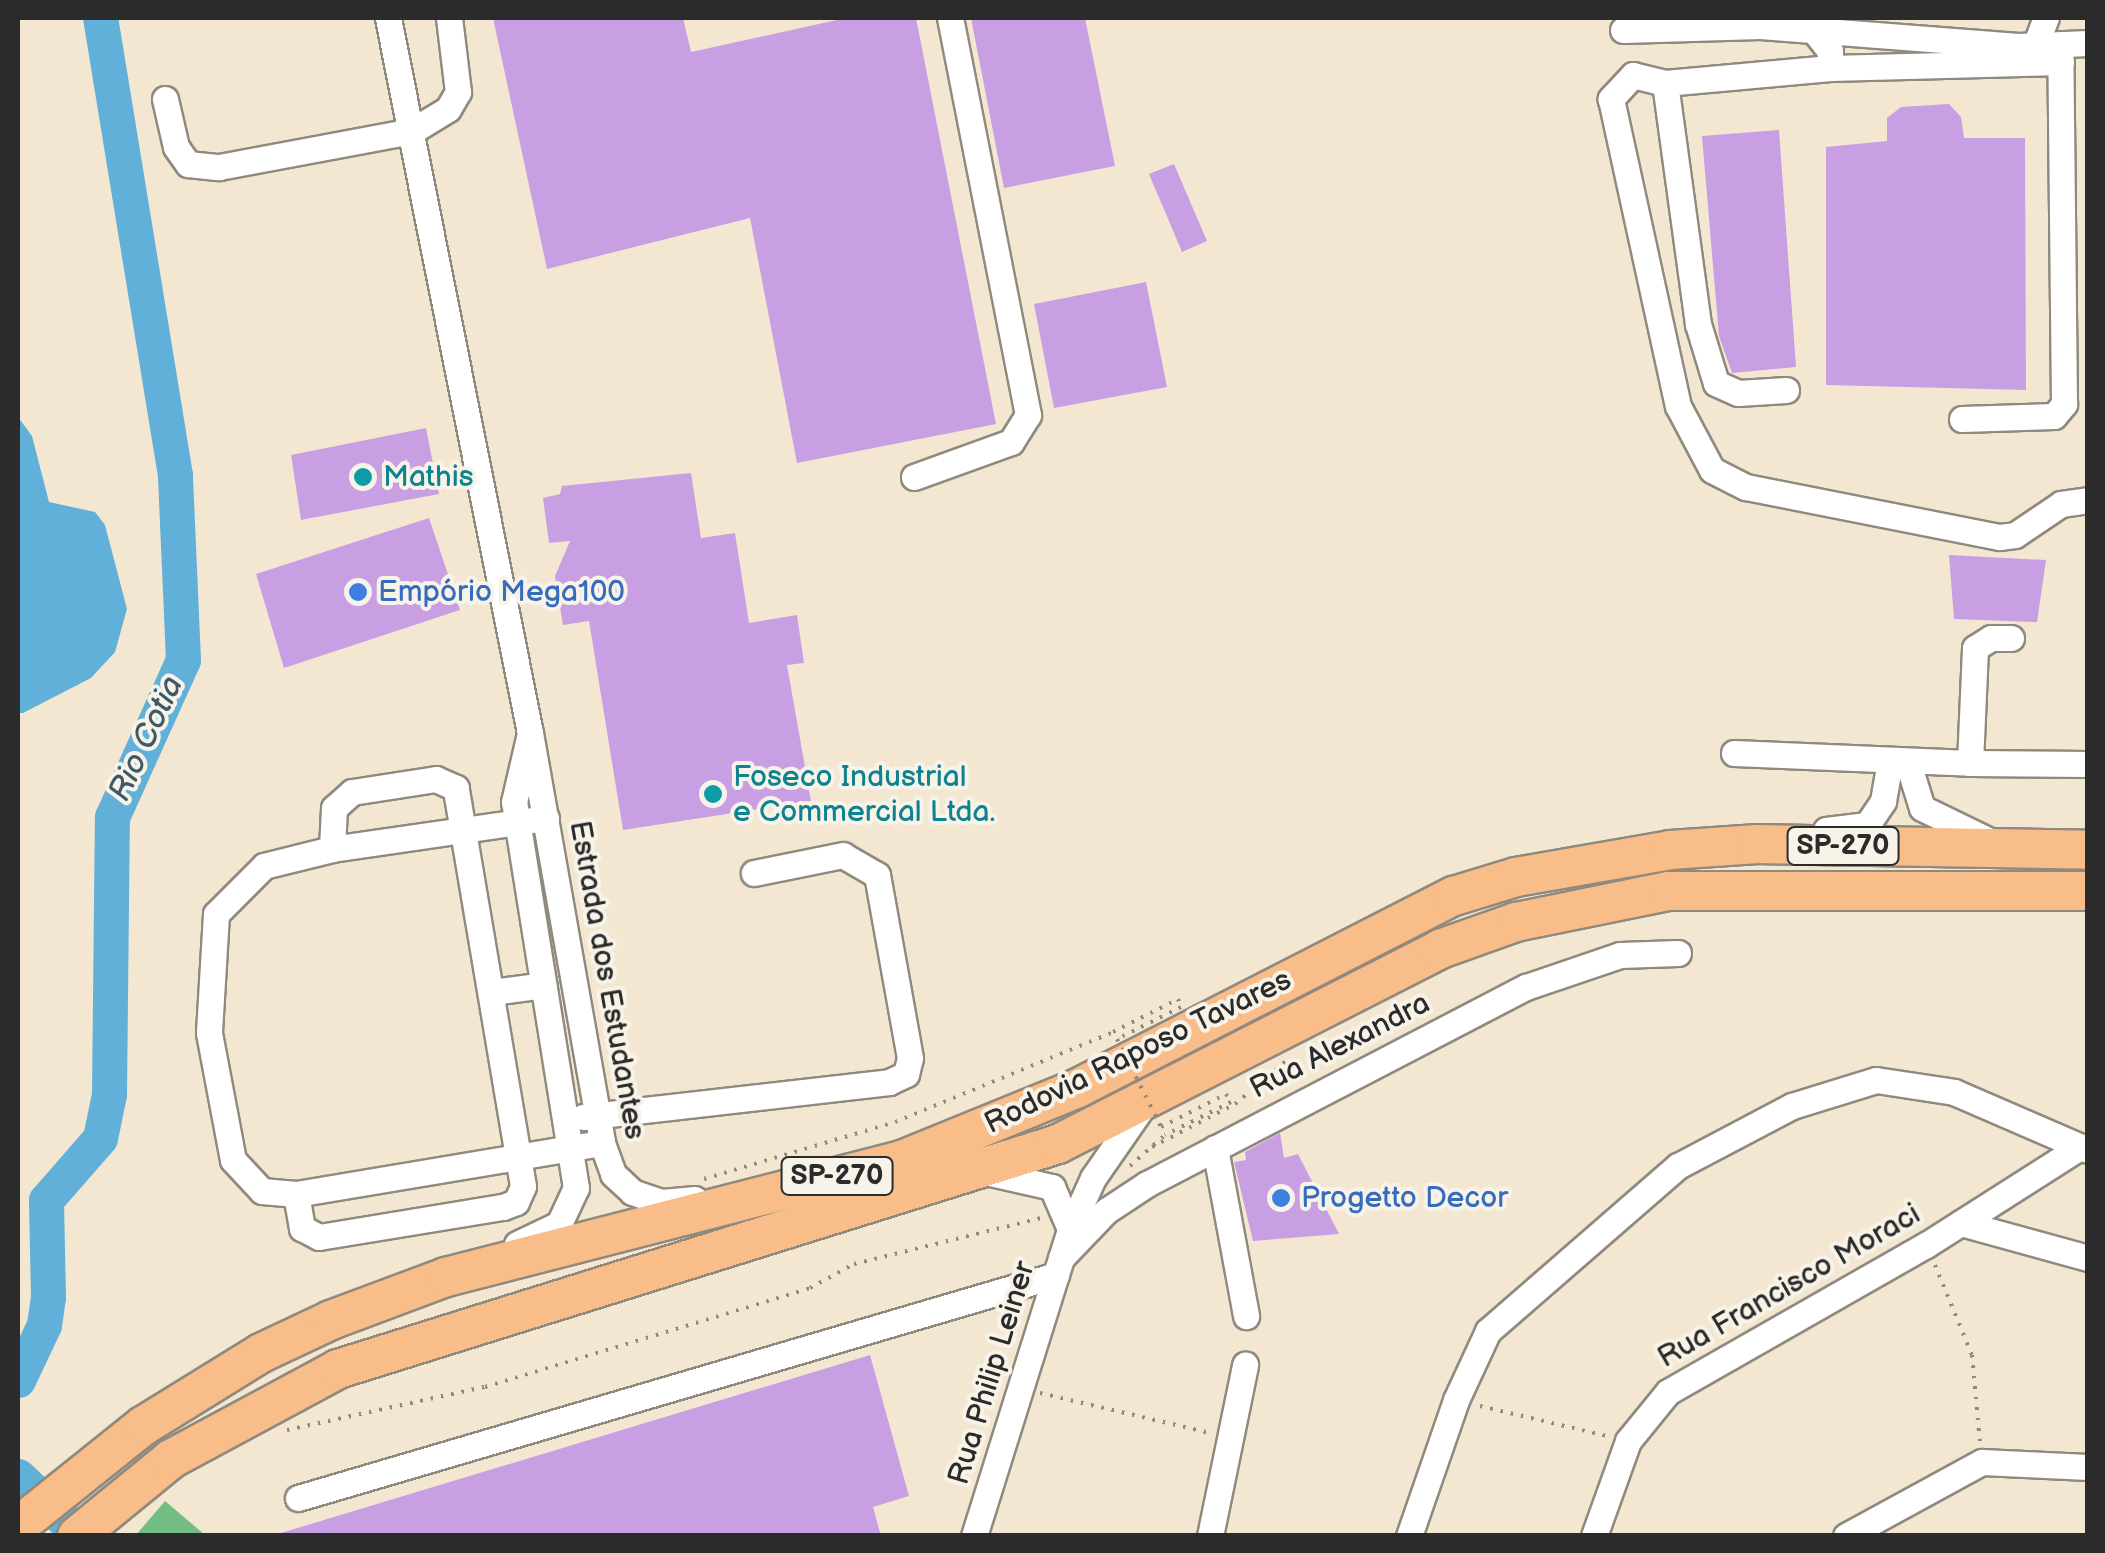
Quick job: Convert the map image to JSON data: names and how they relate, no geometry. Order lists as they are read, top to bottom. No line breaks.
{"streets":{"highway":["SP-270","Rodovia Raposo Tavares"],"street":["Estrada dos Estudantes","Rua Alexandra","Rua Francisco Moraci","Rua Philip Leiner"]},"crossings":[["Estrada dos Estudantes","Rodovia Raposo Tavares"],["Rua Alexandra","Rua Philip Leiner"],["Rodovia Raposo Tavares","Rua Philip Leiner"]],"water":["Rio Cotia"],"places":["Mathis","Empório Mega100","Foseco Industrial e Commercial Ltda.","Progetto Decor"]}
